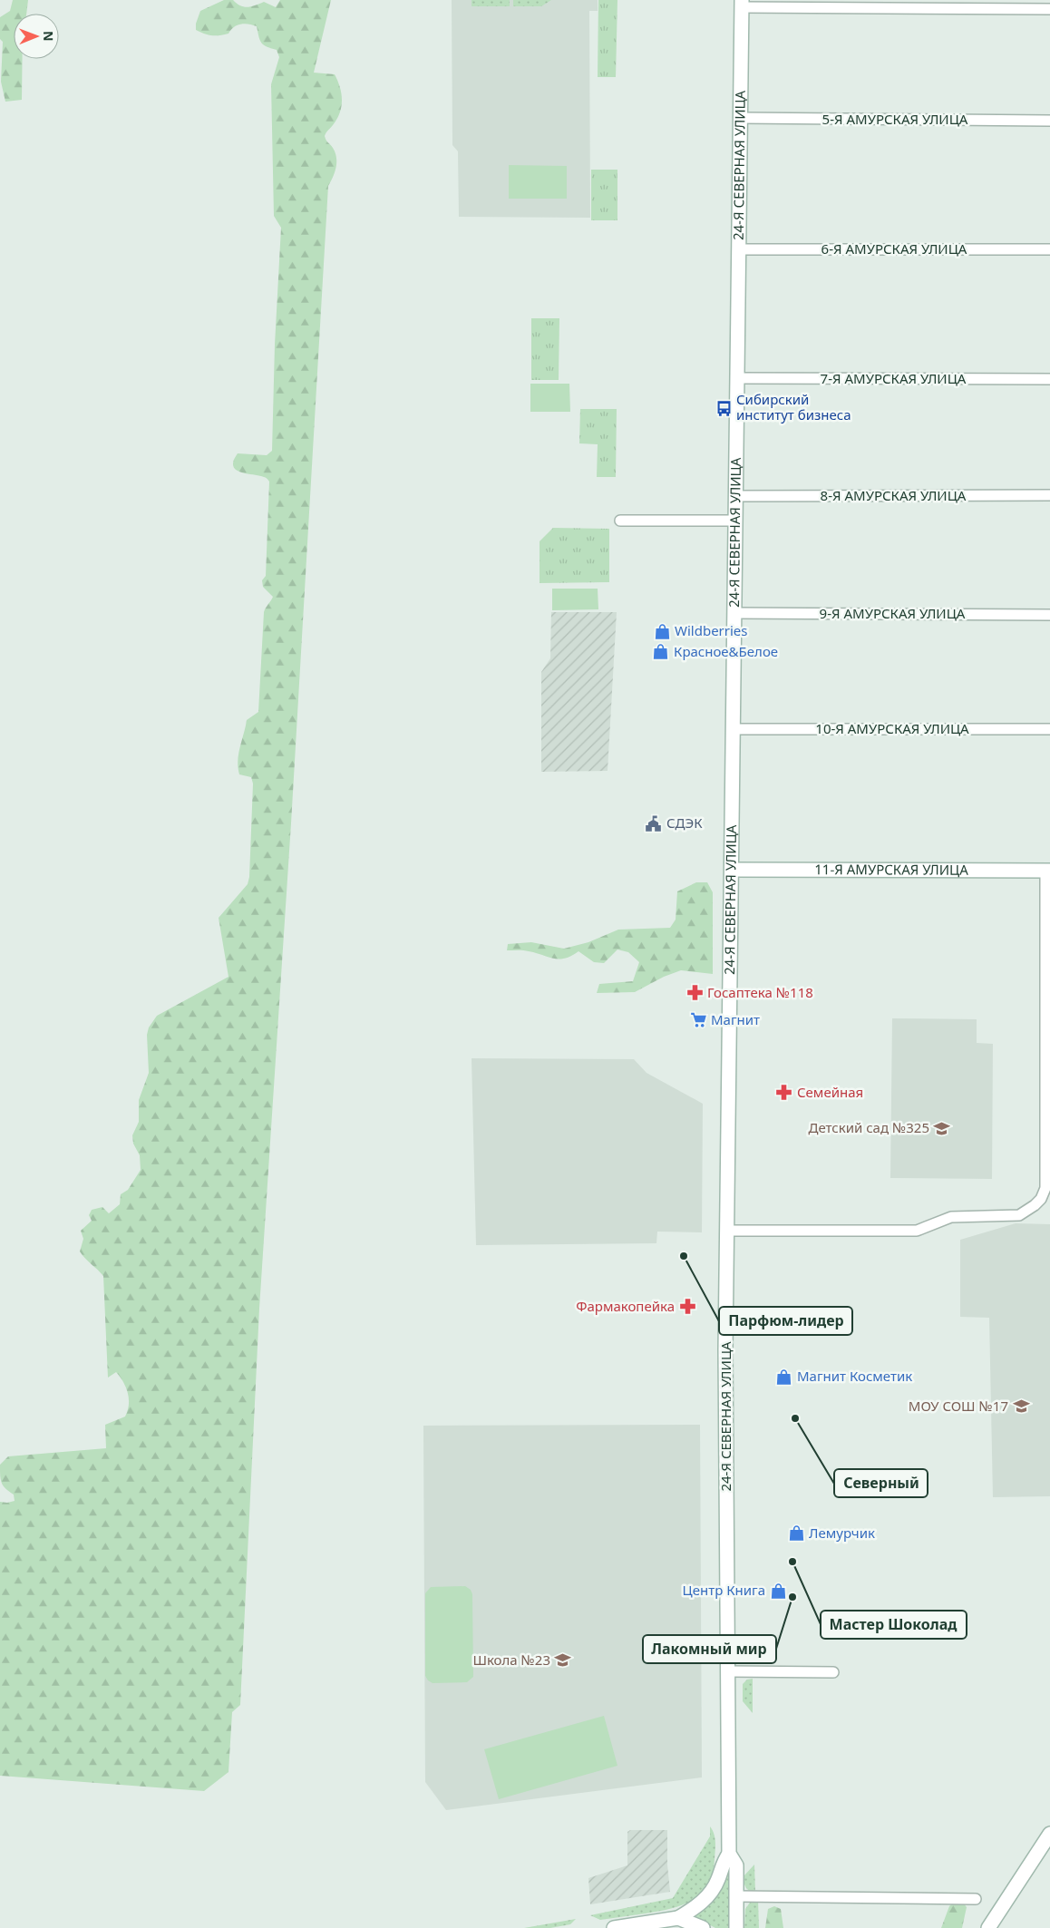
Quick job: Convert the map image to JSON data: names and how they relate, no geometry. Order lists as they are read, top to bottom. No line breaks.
{"streets":{"main road":["24-Я СЕВЕРНАЯ УЛИЦА","11-Я АМУРСКАЯ УЛИЦА"],"street":["5-Я АМУРСКАЯ УЛИЦА","6-Я АМУРСКАЯ УЛИЦА","7-Я АМУРСКАЯ УЛИЦА","8-Я АМУРСКАЯ УЛИЦА","9-Я АМУРСКАЯ УЛИЦА","10-Я АМУРСКАЯ УЛИЦА"]},"crossings":[["5-Я АМУРСКАЯ УЛИЦА","24-Я СЕВЕРНАЯ УЛИЦА"],["24-Я СЕВЕРНАЯ УЛИЦА","6-Я АМУРСКАЯ УЛИЦА"],["24-Я СЕВЕРНАЯ УЛИЦА","7-Я АМУРСКАЯ УЛИЦА"],["24-Я СЕВЕРНАЯ УЛИЦА","8-Я АМУРСКАЯ УЛИЦА"],["24-Я СЕВЕРНАЯ УЛИЦА","9-Я АМУРСКАЯ УЛИЦА"],["24-Я СЕВЕРНАЯ УЛИЦА","10-Я АМУРСКАЯ УЛИЦА"],["24-Я СЕВЕРНАЯ УЛИЦА","11-Я АМУРСКАЯ УЛИЦА"]],"places":{"bus stop":["Сибирский институт бизнеса"],"shop":["Wildberries","Красное&Белое","Магнит Косметик","Лемурчик","Центр Книга"],"public building":["СДЭК"],"pharmacy":["Госаптека №118","Семейная","Фармакопейка"],"supermarket":["Магнит"],"school or university":["Детский сад №325","МОУ СОШ №17","Школа №23"],"other":["Парфюм-лидер","Северный","Мастер Шоколад","Лакомный мир"]},"north":"right"}
